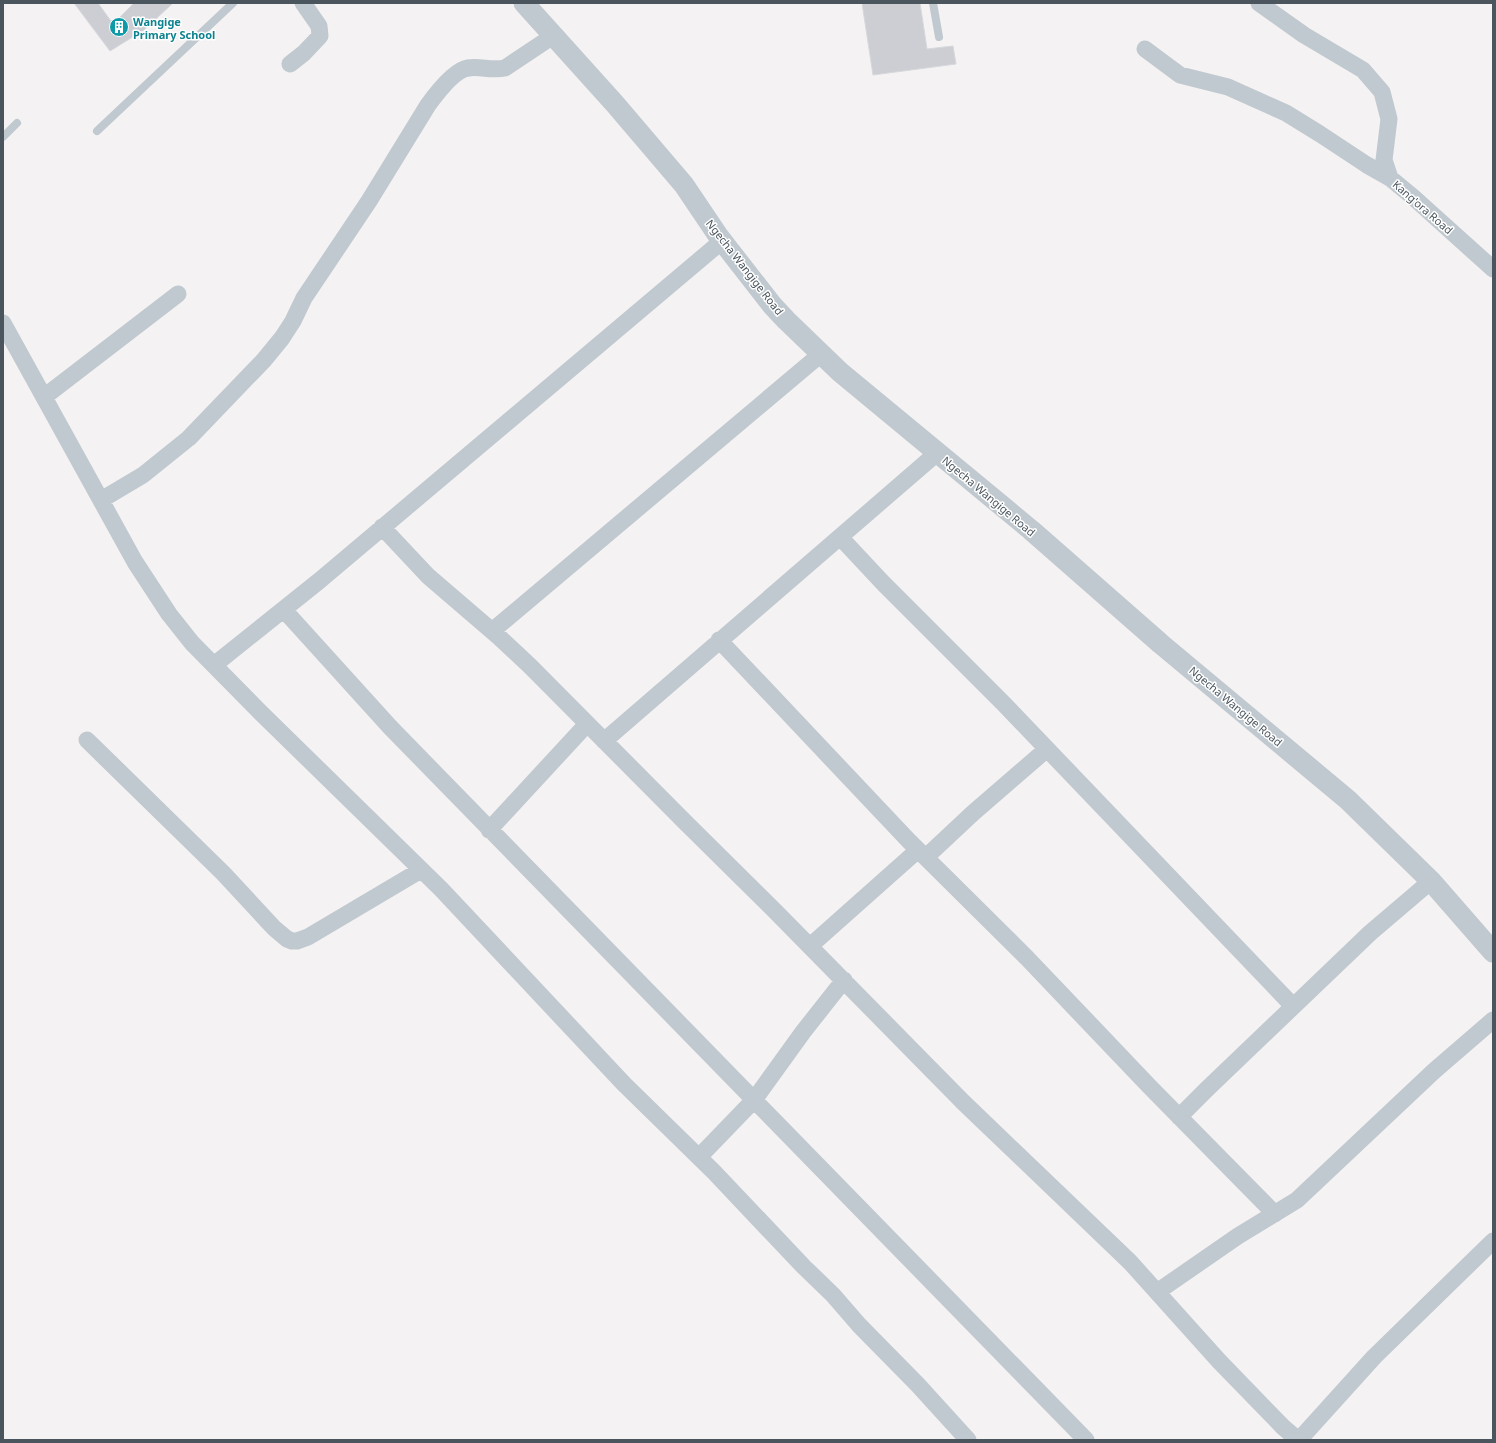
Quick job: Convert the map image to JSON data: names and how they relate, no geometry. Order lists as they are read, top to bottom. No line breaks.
{"streets":{"street":["Kang'ora Road","Ngecha Wangige Road"]},"places":{"building":["Wangige Primary School"]}}
